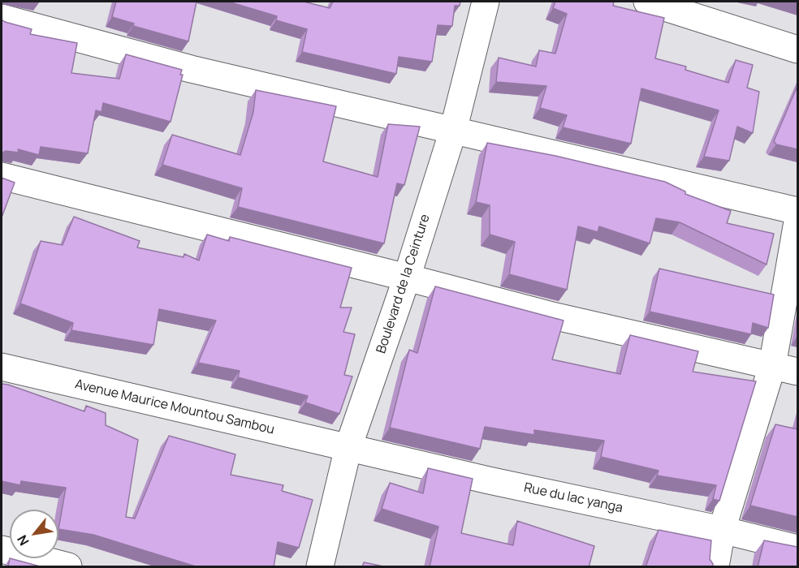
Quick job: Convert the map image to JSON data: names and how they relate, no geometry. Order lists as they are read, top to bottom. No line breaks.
{"streets":{"street":["Boulevard de la Ceinture","Avenue Maurice Mountou Sambou","Rue du lac yanga"]},"crossings":[["Boulevard de la Ceinture","Avenue Maurice Mountou Sambou"],["Boulevard de la Ceinture","Rue du lac yanga"],["Avenue Maurice Mountou Sambou","Rue du lac yanga"]],"north":"bottom left"}
